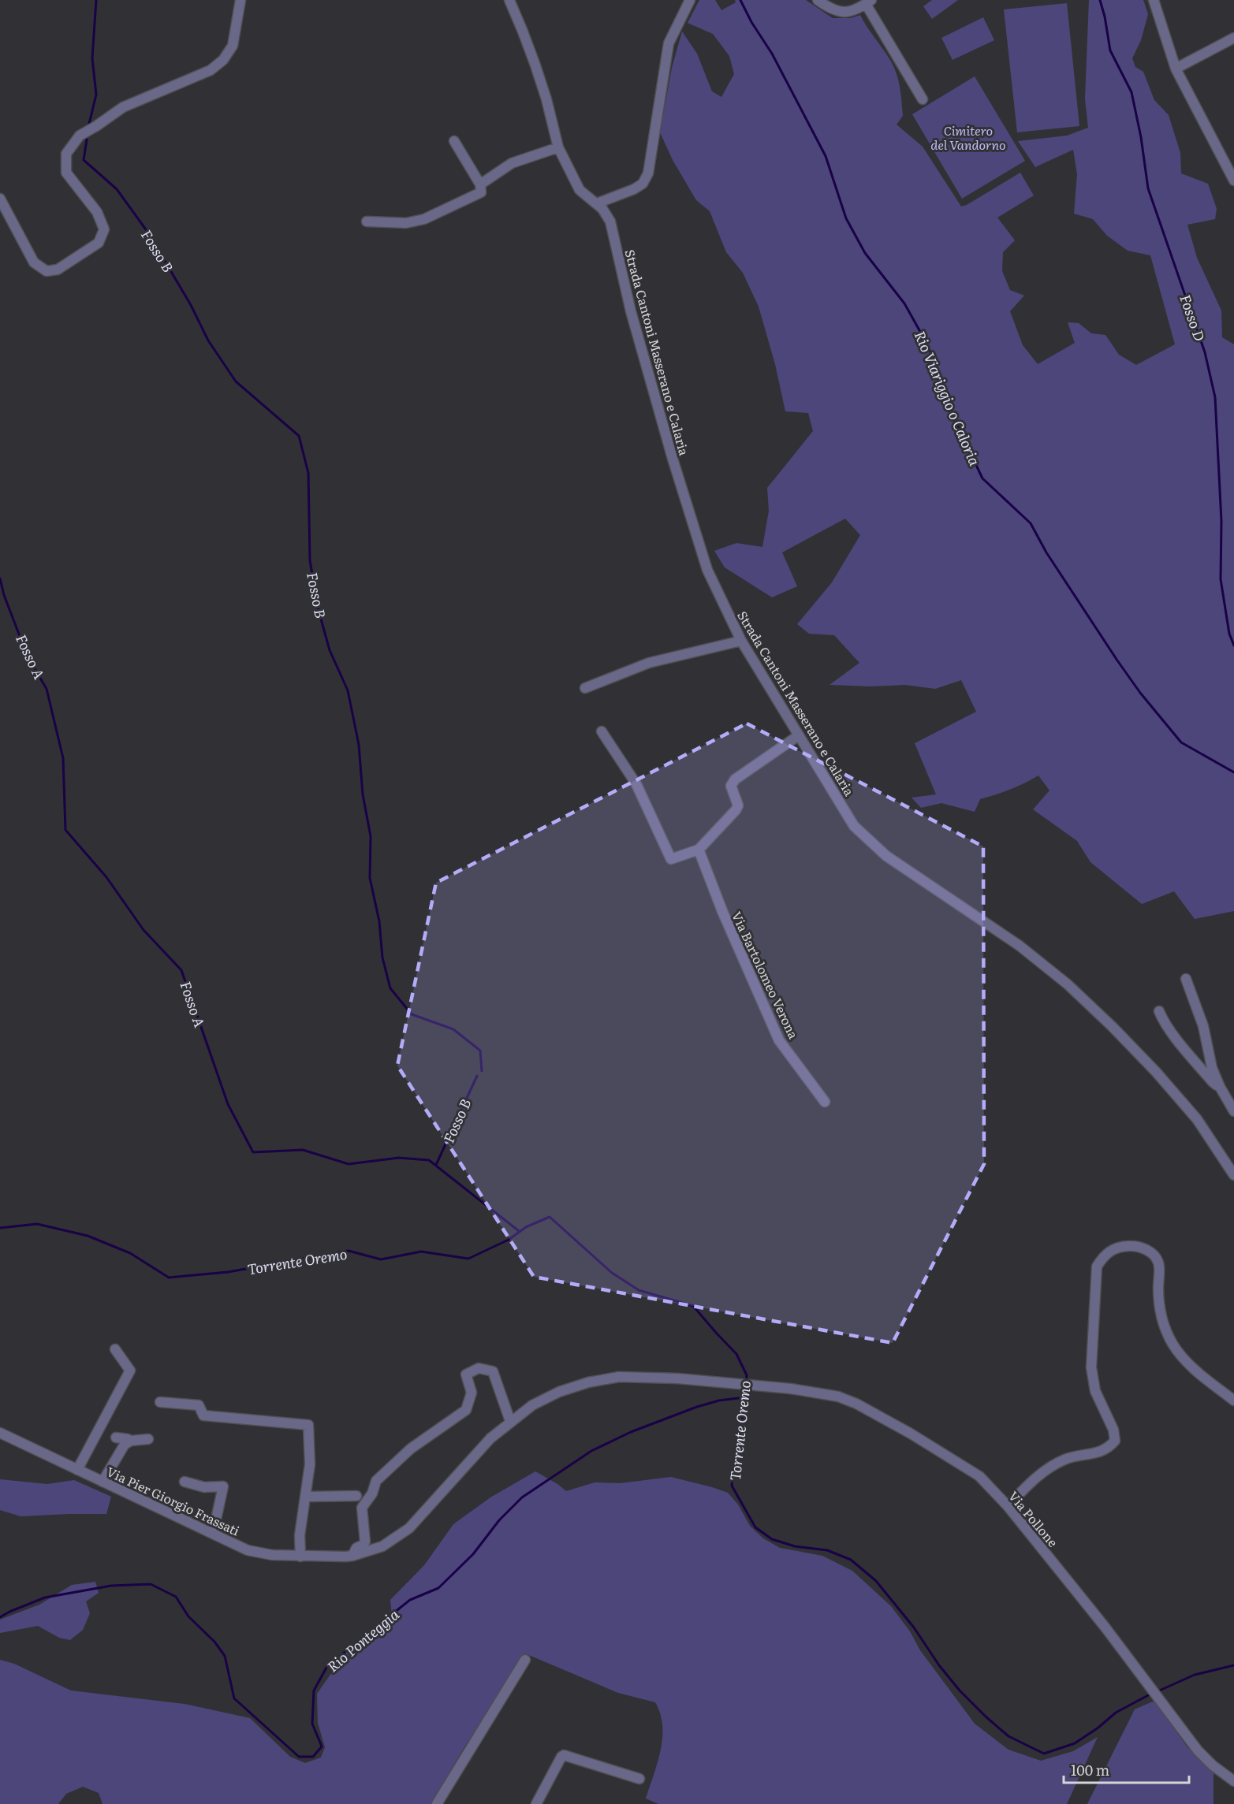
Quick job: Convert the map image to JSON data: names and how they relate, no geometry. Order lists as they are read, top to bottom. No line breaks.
{"streets":{"street":["Strada Cantoni Masserano e Calaria","Via Bartolomeo Verona","Via Pier Giorgio Frassati","Via Pollone"]},"crossings":[["Via Pier Giorgio Frassati","Via Pollone"]],"water":["Fosso B","Fosso D","Rio Viariggio o Caloria","Fosso A","Torrente Oremo","Rio Ponteggia"],"parks":["Cimitero del Vandorno"],"scale_bar":"100 m"}
